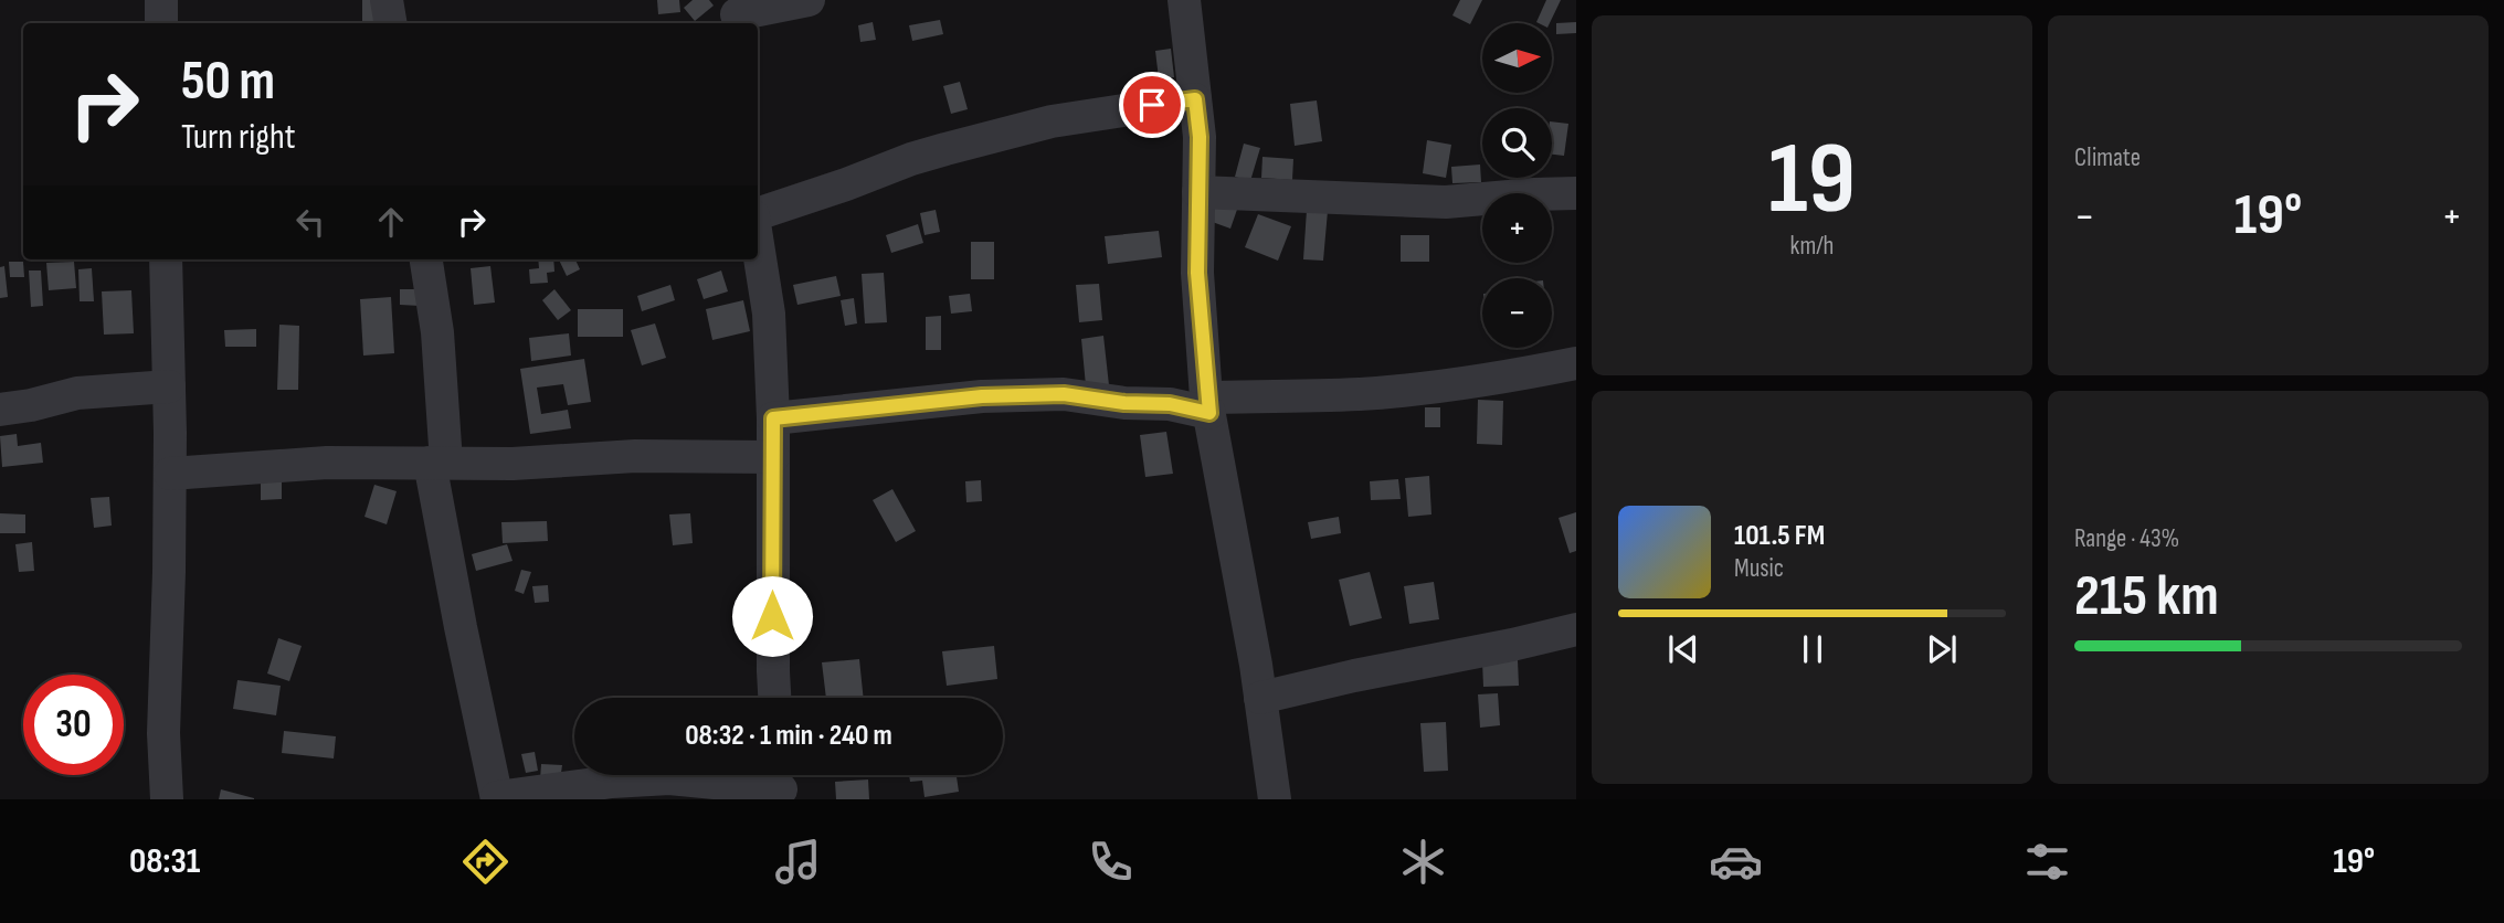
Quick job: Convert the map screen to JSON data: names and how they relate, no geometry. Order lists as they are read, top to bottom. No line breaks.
{"north":"right","page":{"tile":[["19","km/h"],"Climate",["Range · 43%","215 km"]],"map_buttons":["+","−"],"turn":["50 m","Turn right"],"heat":["−","19°","+"],"song":["101.5 FM","Music"],"limit":"30","trip":"08:32 · 1 min · 240 m","tabs":["08:31","19°"]}}
